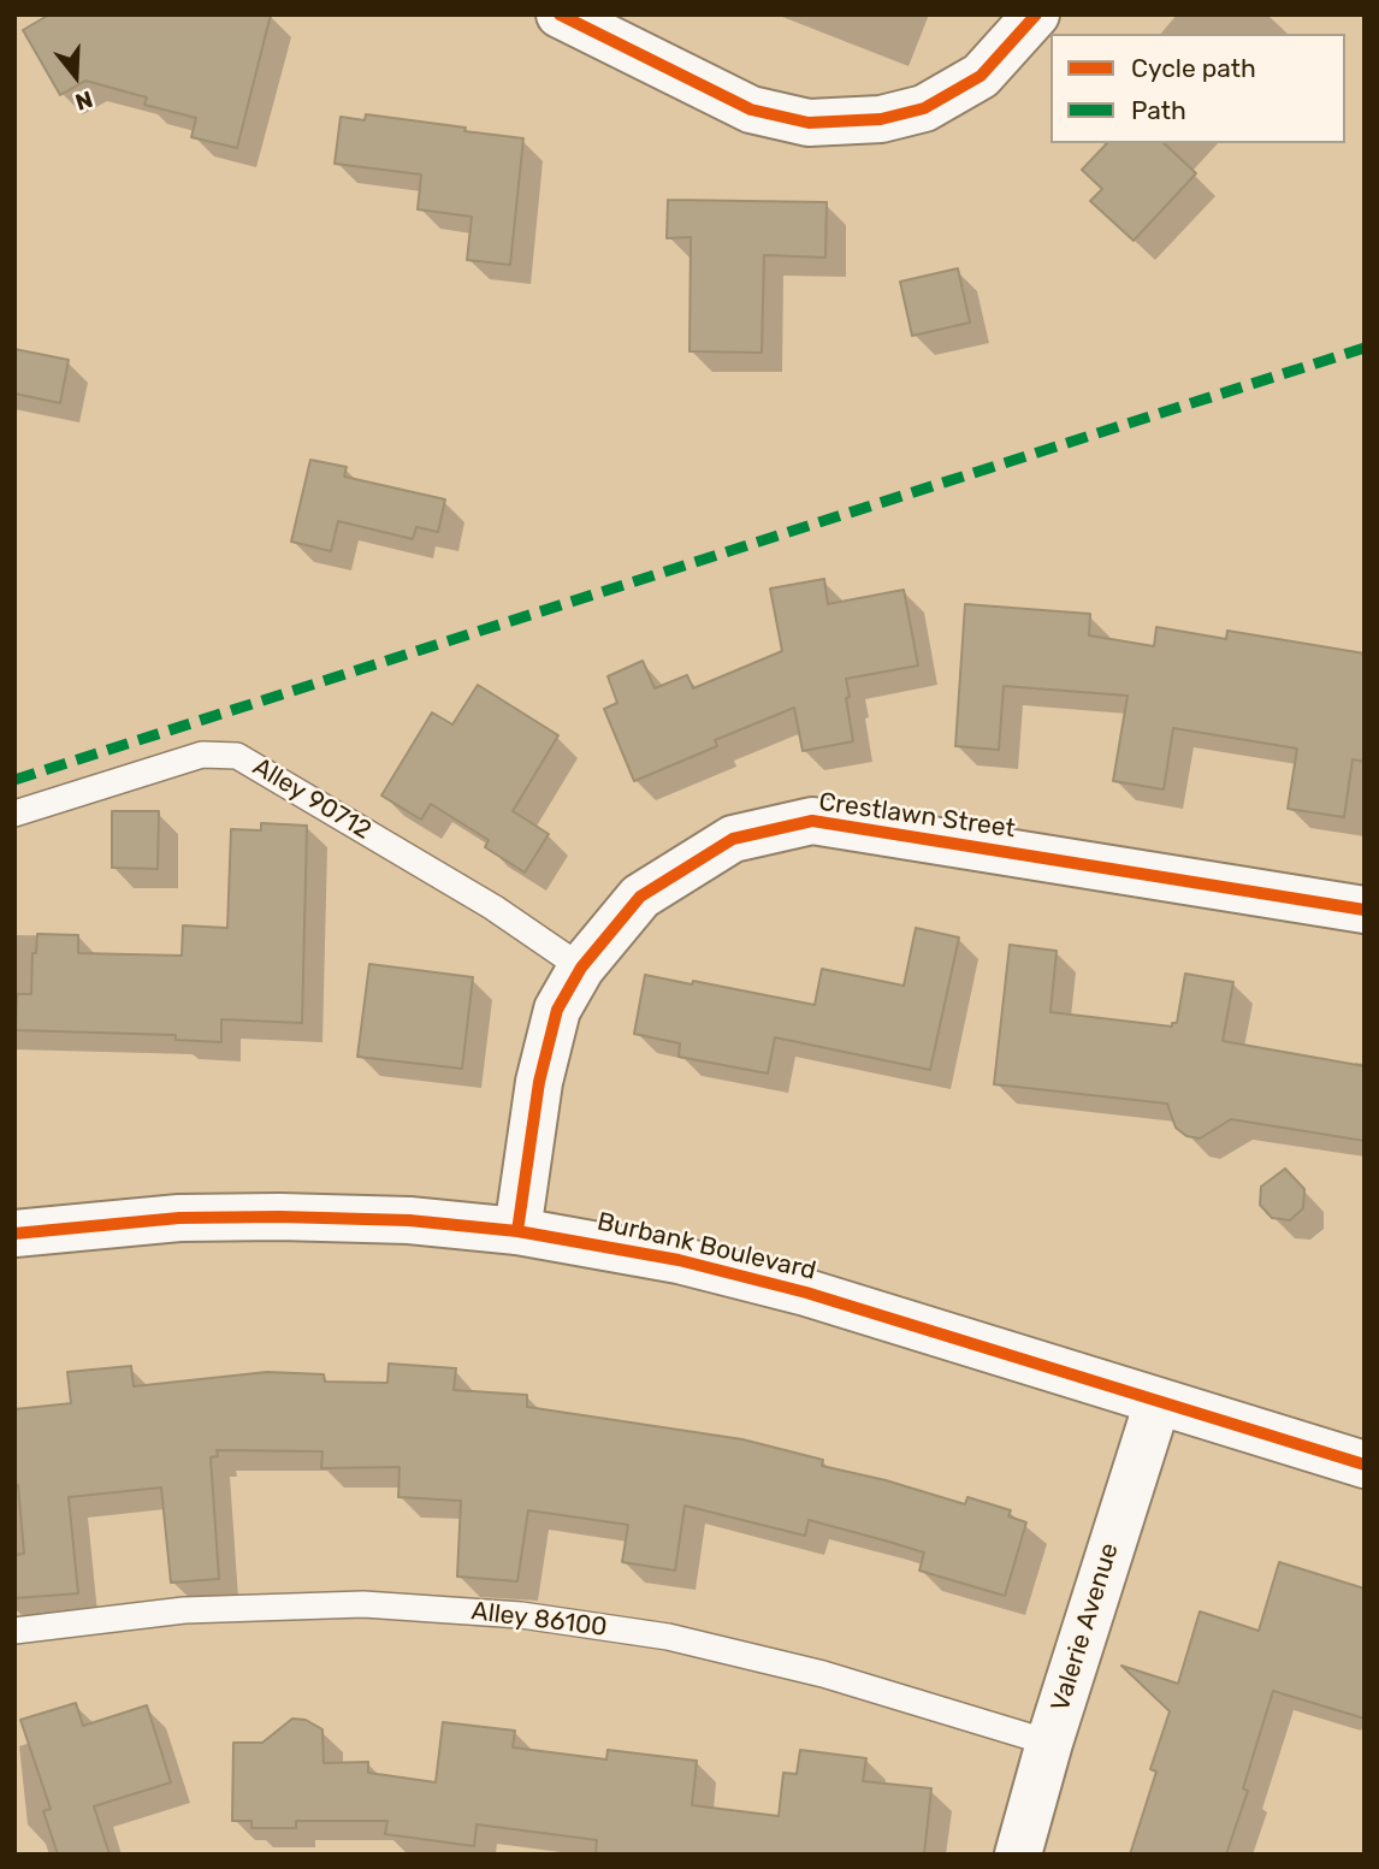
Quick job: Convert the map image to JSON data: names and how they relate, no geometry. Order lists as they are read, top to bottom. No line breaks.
{"streets":{"street":["Crestlawn Street","Burbank Boulevard","Valerie Avenue"],"lane":["Alley 90712","Alley 86100"]},"crossings":[["Alley 90712","Crestlawn Street"],["Crestlawn Street","Burbank Boulevard"],["Burbank Boulevard","Valerie Avenue"],["Alley 86100","Valerie Avenue"]],"legend":["Cycle path","Path"],"north":"bottom"}
